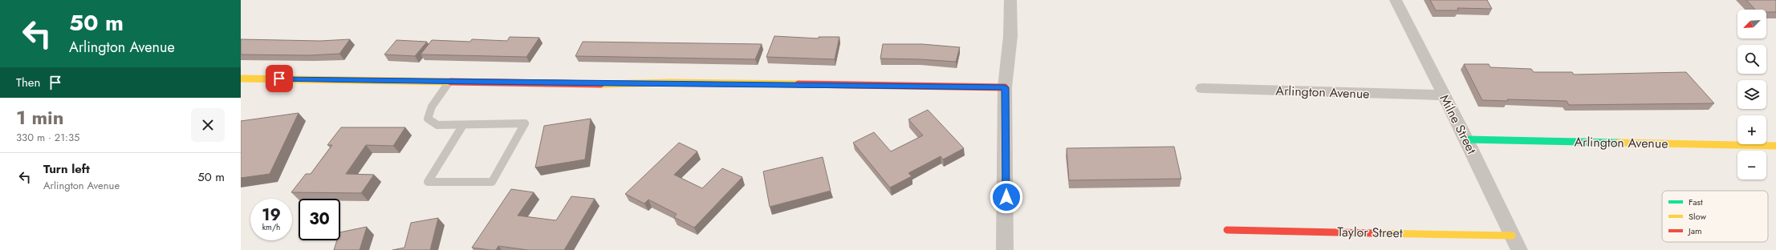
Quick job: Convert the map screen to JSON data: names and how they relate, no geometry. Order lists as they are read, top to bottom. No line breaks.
{"streets":{"street":["Arlington Avenue","Milne Street","Taylor Street"]},"crossings":[["Arlington Avenue","Milne Street"],["Milne Street","Taylor Street"]],"legend":["Fast","Slow","Jam"],"north":"bottom left","page":{"turn":["50 m","Arlington Avenue"],"map_buttons":["+","−"],"then":"Then","heading":["1 min","330 m · 21:35"],"list":[{"name":"Turn left","note":"Arlington Avenue","value":"50 m"}],"speed":"19 km/h","limit":"30"}}
